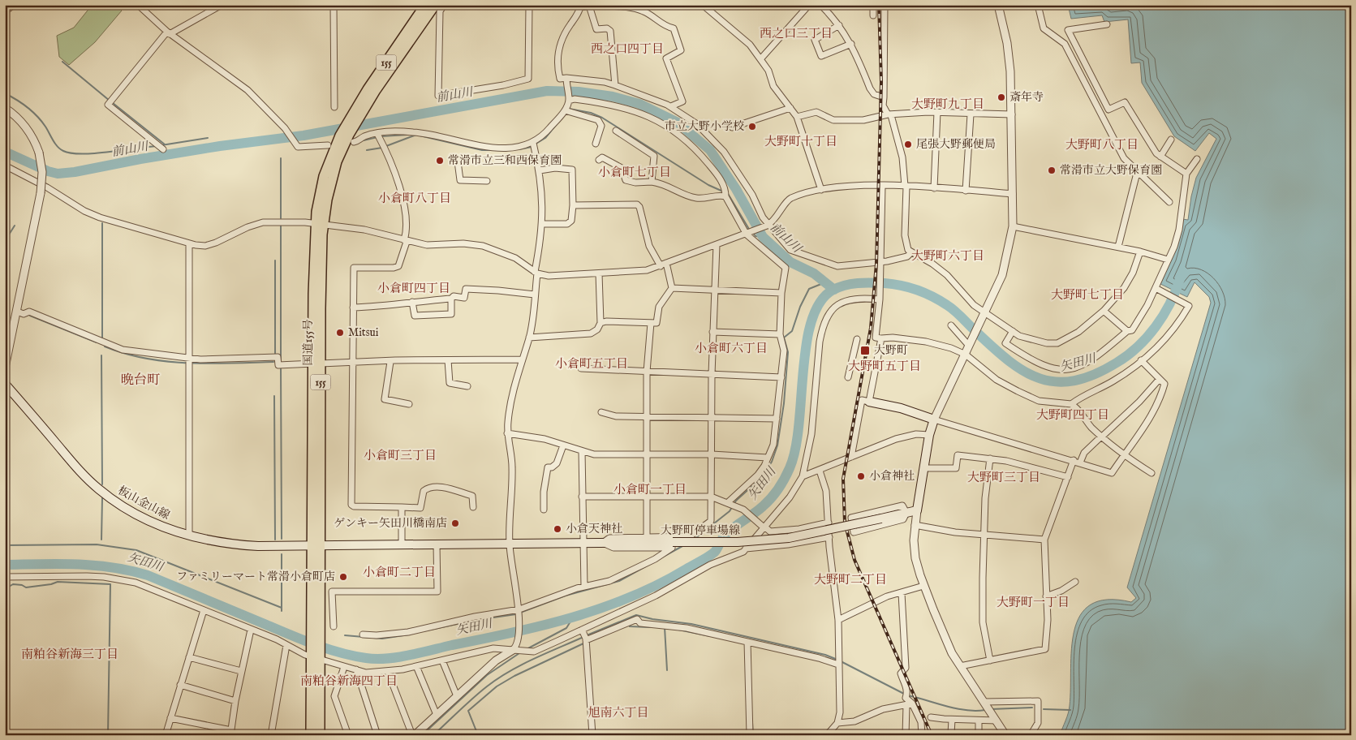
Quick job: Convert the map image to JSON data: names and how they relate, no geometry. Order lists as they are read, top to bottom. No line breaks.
{"streets":{"highway":["155","国道155号"],"main road":["板山金山線","大野町停車場線"]},"crossings":[["国道155号","板山金山線"],["国道155号","大野町停車場線"],["板山金山線","大野町停車場線"]],"districts":["西之口三丁目","西之口四丁目","大野町九丁目","大野町十丁目","大野町八丁目","小倉町七丁目","小倉町八丁目","大野町六丁目","小倉町四丁目","大野町七丁目","小倉町六丁目","小倉町五丁目","大野町五丁目","晩台町","大野町四丁目","小倉町三丁目","大野町三丁目","小倉町一丁目","小倉町二丁目","大野町二丁目","大野町一丁目","南粕谷新海三丁目","南粕谷新海四丁目","旭南六丁目"],"water":["前山川","矢田川"],"places":{"other":["斎年寺","市立大野小学校","尾張大野郵便局","常滑市立三和西保育園","常滑市立大野保育園","Mitsui","小倉神社","ゲンキー矢田川橋南店","小倉天神社","ファミリーマート常滑小倉町店"],"transit":["大野町"]}}
